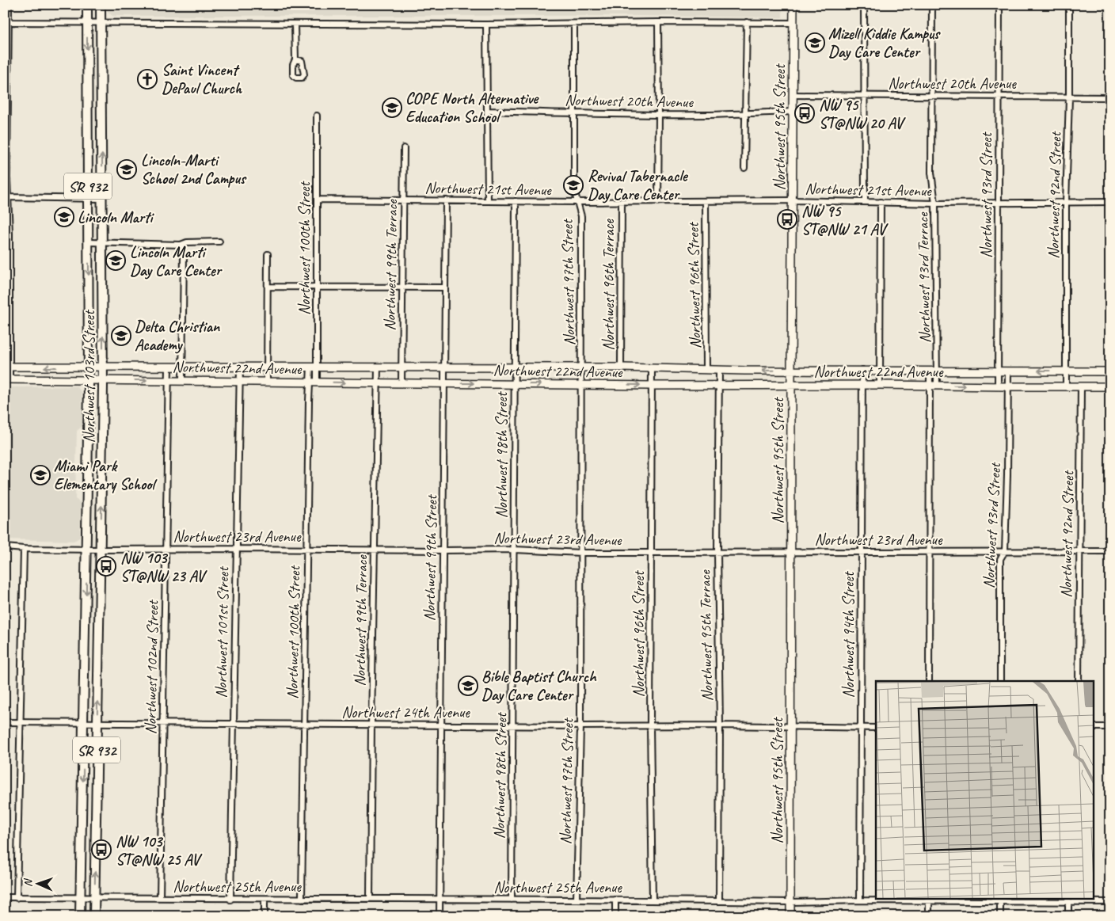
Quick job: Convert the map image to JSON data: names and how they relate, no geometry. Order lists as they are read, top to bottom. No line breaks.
{"streets":{"main road":["Northwest 95th Street","SR 932","Northwest 22nd Avenue","Northwest 103rd Street"],"street":["Northwest 20th Avenue","Northwest 21st Avenue","Northwest 93rd Street","Northwest 92nd Street","Northwest 100th Street","Northwest 99th Terrace","Northwest 93rd Terrace","Northwest 97th Street","Northwest 96th Terrace","Northwest 96th Street","Northwest 98th Street","Northwest 23rd Avenue","Northwest 99th Street","Northwest 101st Street","Northwest 94th Street","Northwest 95th Terrace","Northwest 102nd Street","Northwest 24th Avenue","Northwest 25th Avenue"]},"crossings":[["Northwest 20th Avenue","Northwest 95th Street"],["Northwest 20th Avenue","Northwest 93rd Street"],["Northwest 20th Avenue","Northwest 92nd Street"],["Northwest 20th Avenue","Northwest 93rd Terrace"],["Northwest 20th Avenue","Northwest 97th Street"],["Northwest 95th Street","Northwest 21st Avenue"],["Northwest 95th Street","Northwest 22nd Avenue"],["Northwest 95th Street","Northwest 23rd Avenue"],["Northwest 95th Street","Northwest 24th Avenue"],["Northwest 95th Street","Northwest 25th Avenue"],["Northwest 21st Avenue","Northwest 93rd Street"],["Northwest 21st Avenue","Northwest 92nd Street"],["Northwest 21st Avenue","Northwest 100th Street"],["Northwest 21st Avenue","Northwest 99th Terrace"],["Northwest 21st Avenue","Northwest 93rd Terrace"],["Northwest 21st Avenue","Northwest 97th Street"],["Northwest 21st Avenue","Northwest 96th Terrace"],["Northwest 21st Avenue","Northwest 96th Street"],["Northwest 21st Avenue","Northwest 98th Street"],["Northwest 21st Avenue","Northwest 99th Street"],["Northwest 93rd Street","Northwest 22nd Avenue"],["Northwest 93rd Street","Northwest 23rd Avenue"],["Northwest 92nd Street","Northwest 22nd Avenue"],["Northwest 92nd Street","Northwest 23rd Avenue"],["Northwest 100th Street","Northwest 22nd Avenue"],["Northwest 100th Street","Northwest 23rd Avenue"],["Northwest 100th Street","Northwest 24th Avenue"],["Northwest 100th Street","Northwest 25th Avenue"],["Northwest 99th Terrace","Northwest 22nd Avenue"],["Northwest 99th Terrace","Northwest 23rd Avenue"],["Northwest 99th Terrace","Northwest 24th Avenue"],["Northwest 99th Terrace","Northwest 25th Avenue"],["Northwest 93rd Terrace","Northwest 22nd Avenue"],["Northwest 93rd Terrace","Northwest 23rd Avenue"],["Northwest 97th Street","Northwest 22nd Avenue"],["Northwest 97th Street","Northwest 23rd Avenue"],["Northwest 97th Street","Northwest 24th Avenue"],["Northwest 97th Street","Northwest 25th Avenue"],["Northwest 96th Terrace","Northwest 22nd Avenue"],["Northwest 96th Street","Northwest 22nd Avenue"],["Northwest 96th Street","Northwest 23rd Avenue"],["Northwest 96th Street","Northwest 24th Avenue"],["Northwest 96th Street","Northwest 25th Avenue"],["Northwest 22nd Avenue","Northwest 103rd Street"],["Northwest 22nd Avenue","Northwest 98th Street"],["Northwest 22nd Avenue","Northwest 99th Street"],["Northwest 22nd Avenue","Northwest 101st Street"],["Northwest 22nd Avenue","Northwest 94th Street"],["Northwest 22nd Avenue","Northwest 95th Terrace"],["Northwest 22nd Avenue","Northwest 102nd Street"],["Northwest 103rd Street","Northwest 23rd Avenue"],["Northwest 103rd Street","Northwest 24th Avenue"],["Northwest 103rd Street","Northwest 25th Avenue"],["Northwest 98th Street","Northwest 23rd Avenue"],["Northwest 98th Street","Northwest 24th Avenue"],["Northwest 98th Street","Northwest 25th Avenue"],["Northwest 23rd Avenue","Northwest 99th Street"],["Northwest 23rd Avenue","Northwest 101st Street"],["Northwest 23rd Avenue","Northwest 94th Street"],["Northwest 23rd Avenue","Northwest 95th Terrace"],["Northwest 23rd Avenue","Northwest 102nd Street"],["Northwest 99th Street","Northwest 24th Avenue"],["Northwest 99th Street","Northwest 25th Avenue"],["Northwest 101st Street","Northwest 24th Avenue"],["Northwest 101st Street","Northwest 25th Avenue"],["Northwest 94th Street","Northwest 24th Avenue"],["Northwest 94th Street","Northwest 25th Avenue"],["Northwest 95th Terrace","Northwest 24th Avenue"],["Northwest 95th Terrace","Northwest 25th Avenue"],["Northwest 102nd Street","Northwest 24th Avenue"],["Northwest 102nd Street","Northwest 25th Avenue"]],"places":{"school or university":["Mizell Kiddie Kampus Day Care Center","COPE North Alternative Education School","Lincoln-Marti School 2nd Campus","Revival Tabernacle Day Care Center","Lincoln Marti","Lincoln Marti Day Care Center","Delta Christian Academy","Miami Park Elementary School","Bible Baptist Church Day Care Center"],"church":["Saint Vincent DePaul Church"],"bus stop":["NW 95 ST@NW 20 AV","NW 95 ST@NW 21 AV","NW 103 ST@NW 23 AV","NW 103 ST@NW 25 AV"]},"north":"left"}
